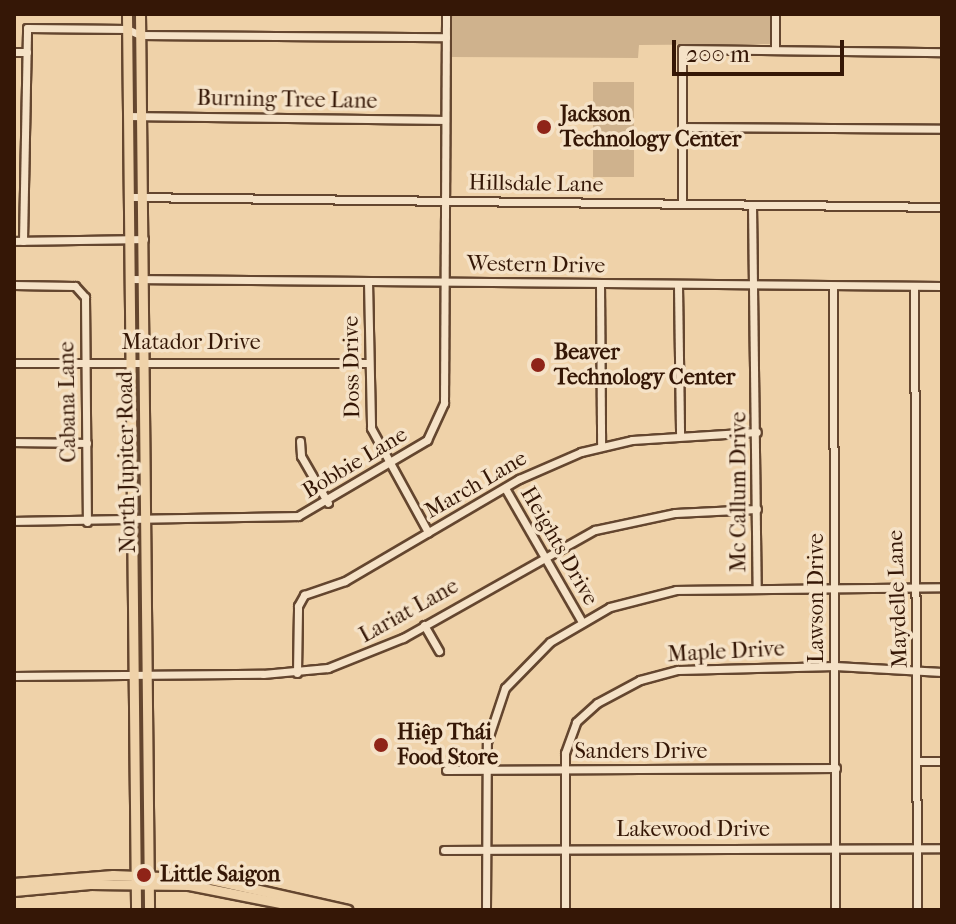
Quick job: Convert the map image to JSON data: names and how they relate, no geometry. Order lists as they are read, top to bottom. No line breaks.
{"streets":{"main road":["North Jupiter Road"],"street":["Burning Tree Lane","Hillsdale Lane","Western Drive","Matador Drive","Doss Drive","Cabana Lane","Bobbie Lane","March Lane","Mc Callum Drive","Heights Drive","Lawson Drive","Maydelle Lane","Lariat Lane","Maple Drive","Sanders Drive","Lakewood Drive"]},"crossings":[["Burning Tree Lane","North Jupiter Road"],["Burning Tree Lane","Bobbie Lane"],["Hillsdale Lane","North Jupiter Road"],["Hillsdale Lane","Bobbie Lane"],["Hillsdale Lane","Mc Callum Drive"],["Western Drive","Doss Drive"],["Western Drive","North Jupiter Road"],["Western Drive","Bobbie Lane"],["Western Drive","Mc Callum Drive"],["Western Drive","Lawson Drive"],["Western Drive","Maydelle Lane"],["Matador Drive","Doss Drive"],["Matador Drive","Cabana Lane"],["Matador Drive","North Jupiter Road"],["Doss Drive","Bobbie Lane"],["Doss Drive","March Lane"],["Cabana Lane","Bobbie Lane"],["North Jupiter Road","Bobbie Lane"],["North Jupiter Road","Lariat Lane"],["March Lane","Mc Callum Drive"],["March Lane","Heights Drive"],["March Lane","Lariat Lane"],["Mc Callum Drive","Lariat Lane"],["Heights Drive","Lariat Lane"],["Lawson Drive","Maple Drive"],["Lawson Drive","Sanders Drive"],["Lawson Drive","Lakewood Drive"],["Maydelle Lane","Maple Drive"],["Maydelle Lane","Lakewood Drive"],["Maple Drive","Sanders Drive"],["Maple Drive","Lakewood Drive"]],"places":["Jackson Technology Center","Beaver Technology Center","Hiệp Thái Food Store","Little Saigon"],"scale_bar":"200 m"}
